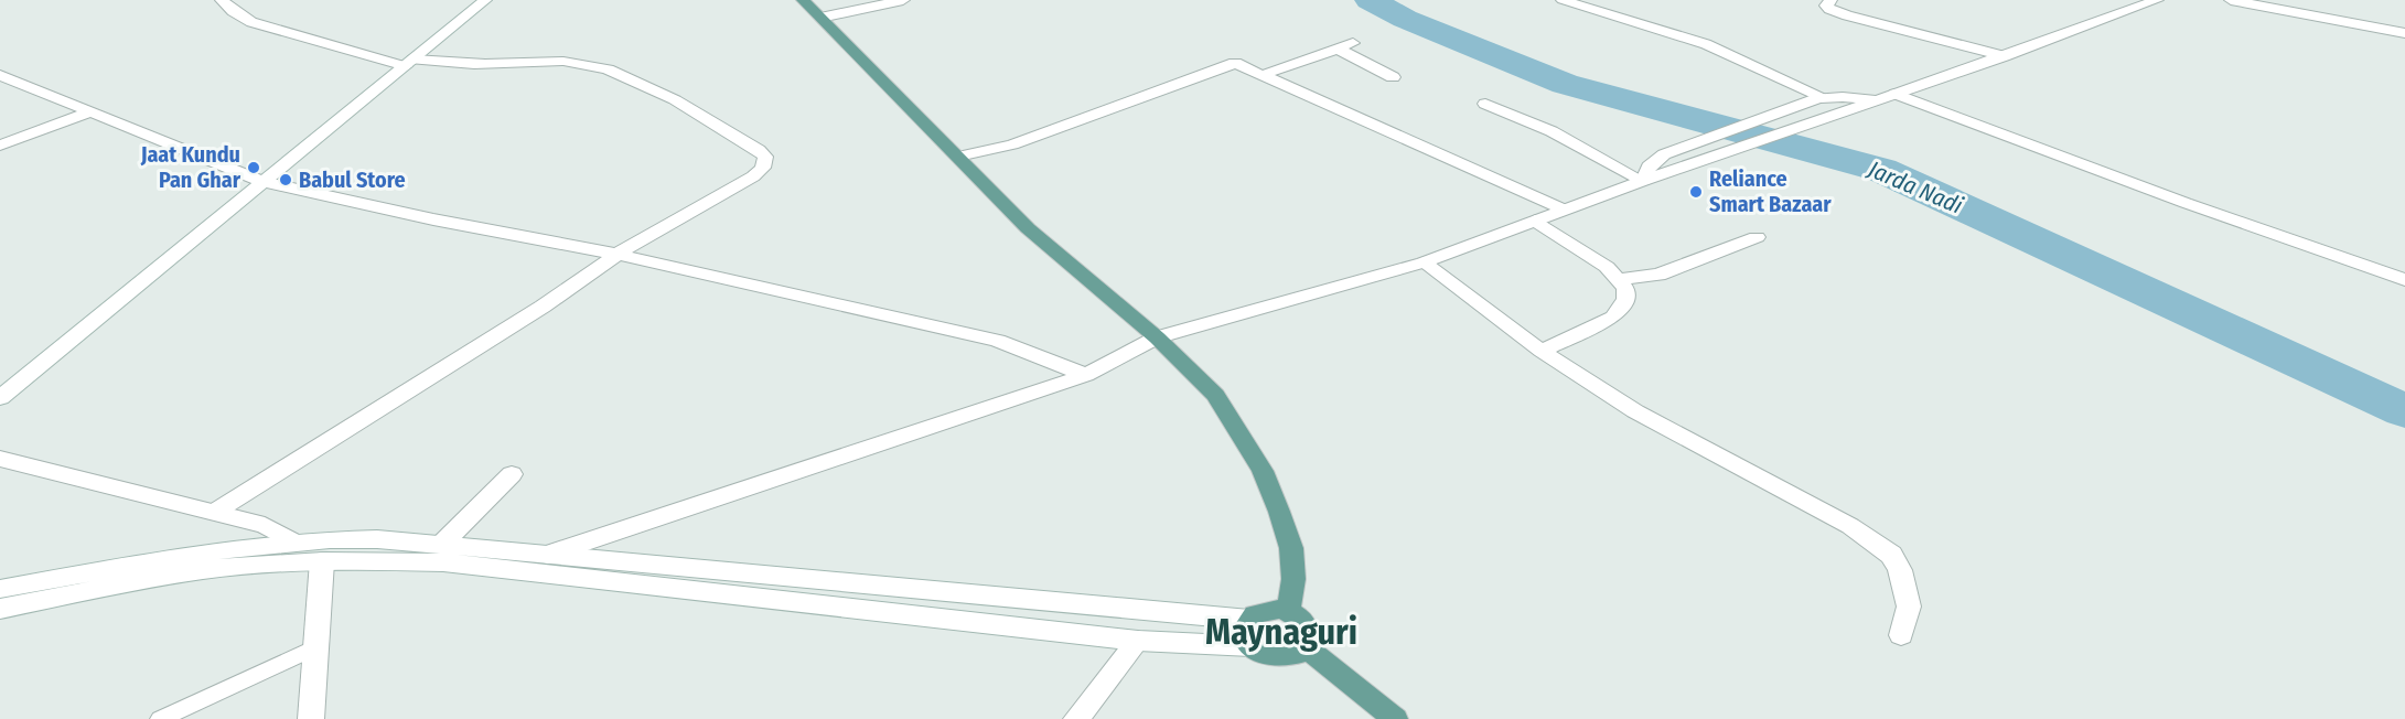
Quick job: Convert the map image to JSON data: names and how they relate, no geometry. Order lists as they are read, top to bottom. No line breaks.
{"districts":["Maynaguri"],"water":["Jarda Nadi"],"places":["Jaat Kundu Pan Ghar","Babul Store","Reliance Smart Bazaar"]}
